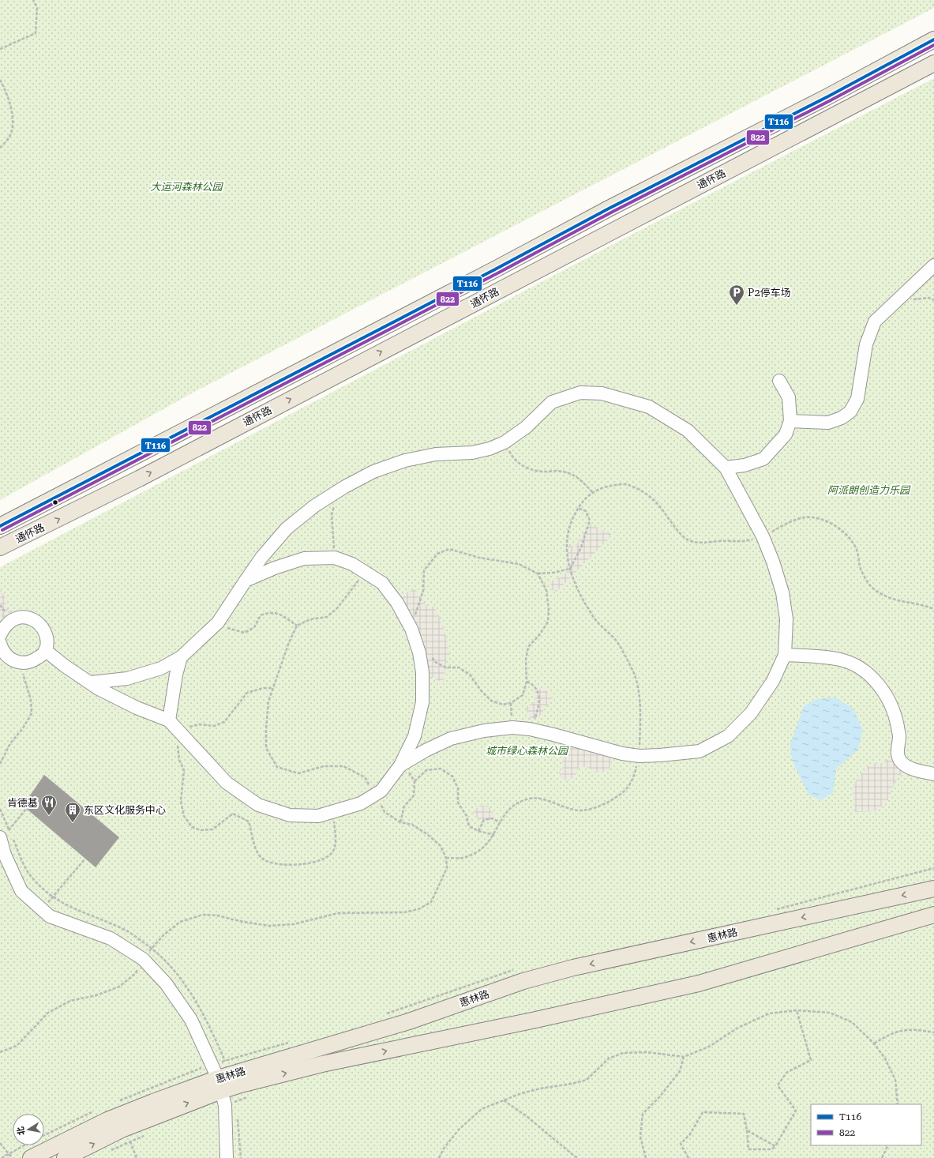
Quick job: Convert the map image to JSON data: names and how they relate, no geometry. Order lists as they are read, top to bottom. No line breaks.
{"streets":{"main road":["通怀路","惠林路"]},"parks":["大运河森林公园","阿派朗创造力乐园","城市绿心森林公园"],"places":{"parking":["P2停车场"],"restaurant":["肯德基"],"building":["东区文化服务中心"]},"lines":["transit line T116","transit line 822"],"legend":["T116","822"],"north":"left"}
